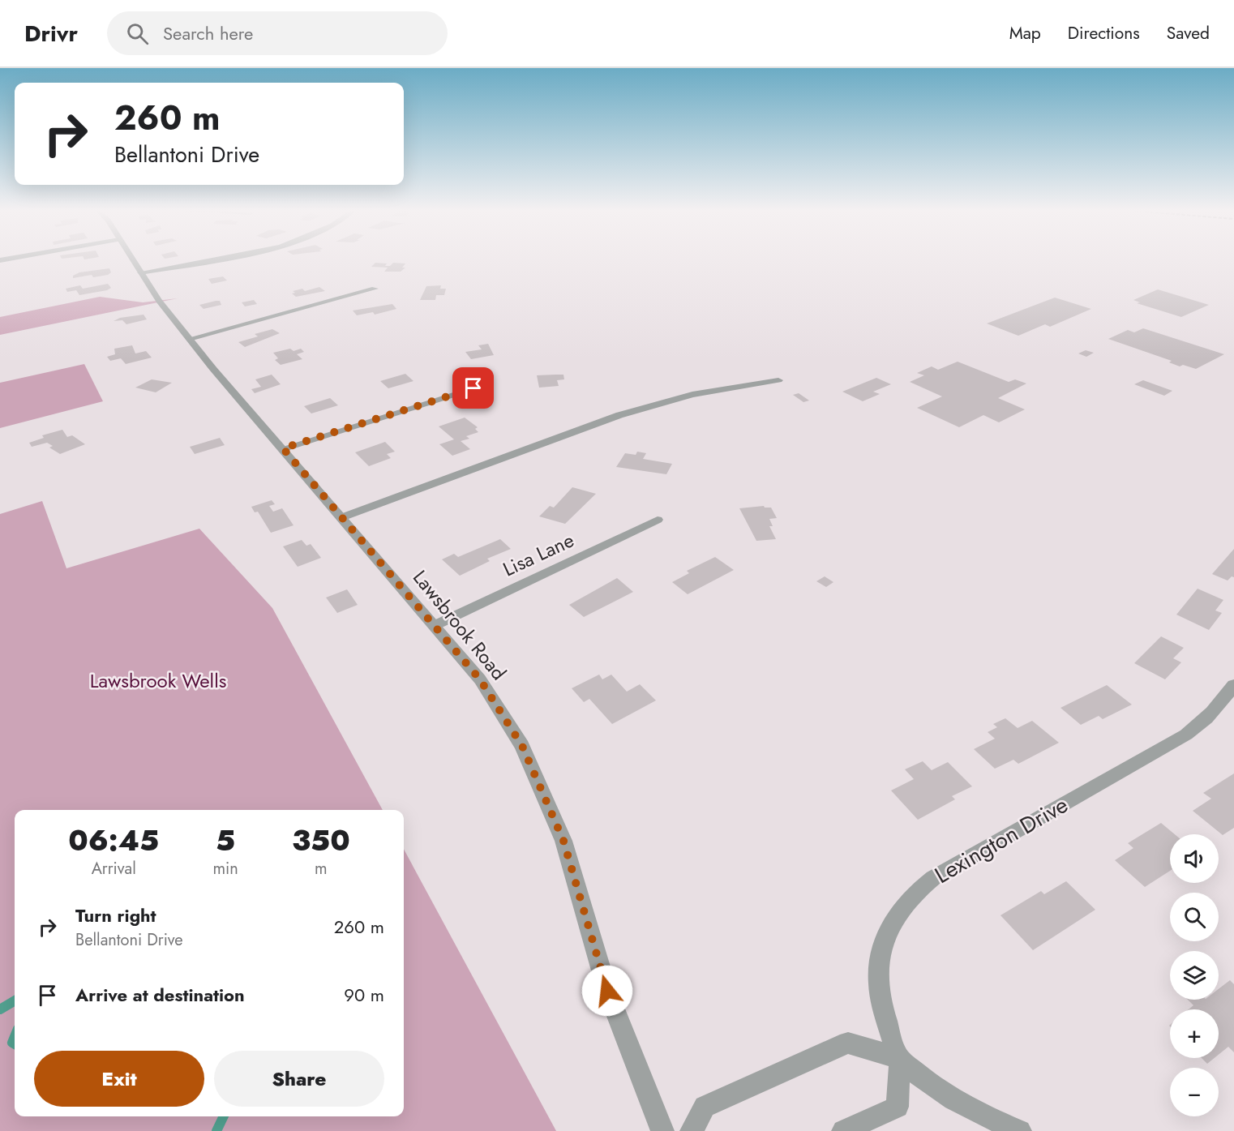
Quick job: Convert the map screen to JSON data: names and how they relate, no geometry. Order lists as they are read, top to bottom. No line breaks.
{"streets":{"street":["Lisa Lane","Lawsbrook Road","Lexington Drive"]},"crossings":[["Lisa Lane","Lawsbrook Road"]],"parks":["Lawsbrook Wells"],"page":{"header":"Drivr","search":"Search here","nav":["Map","Directions","Saved"],"turn":["260 m","Bellantoni Drive"],"eta":["06:45","Arrival","5","min","350","m"],"map_buttons":["+","−"],"list":[{"name":"Turn right","note":"Bellantoni Drive","value":"260 m"},{"name":"Arrive at destination","value":"90 m"}],"buttons":["Exit","Share"]}}
